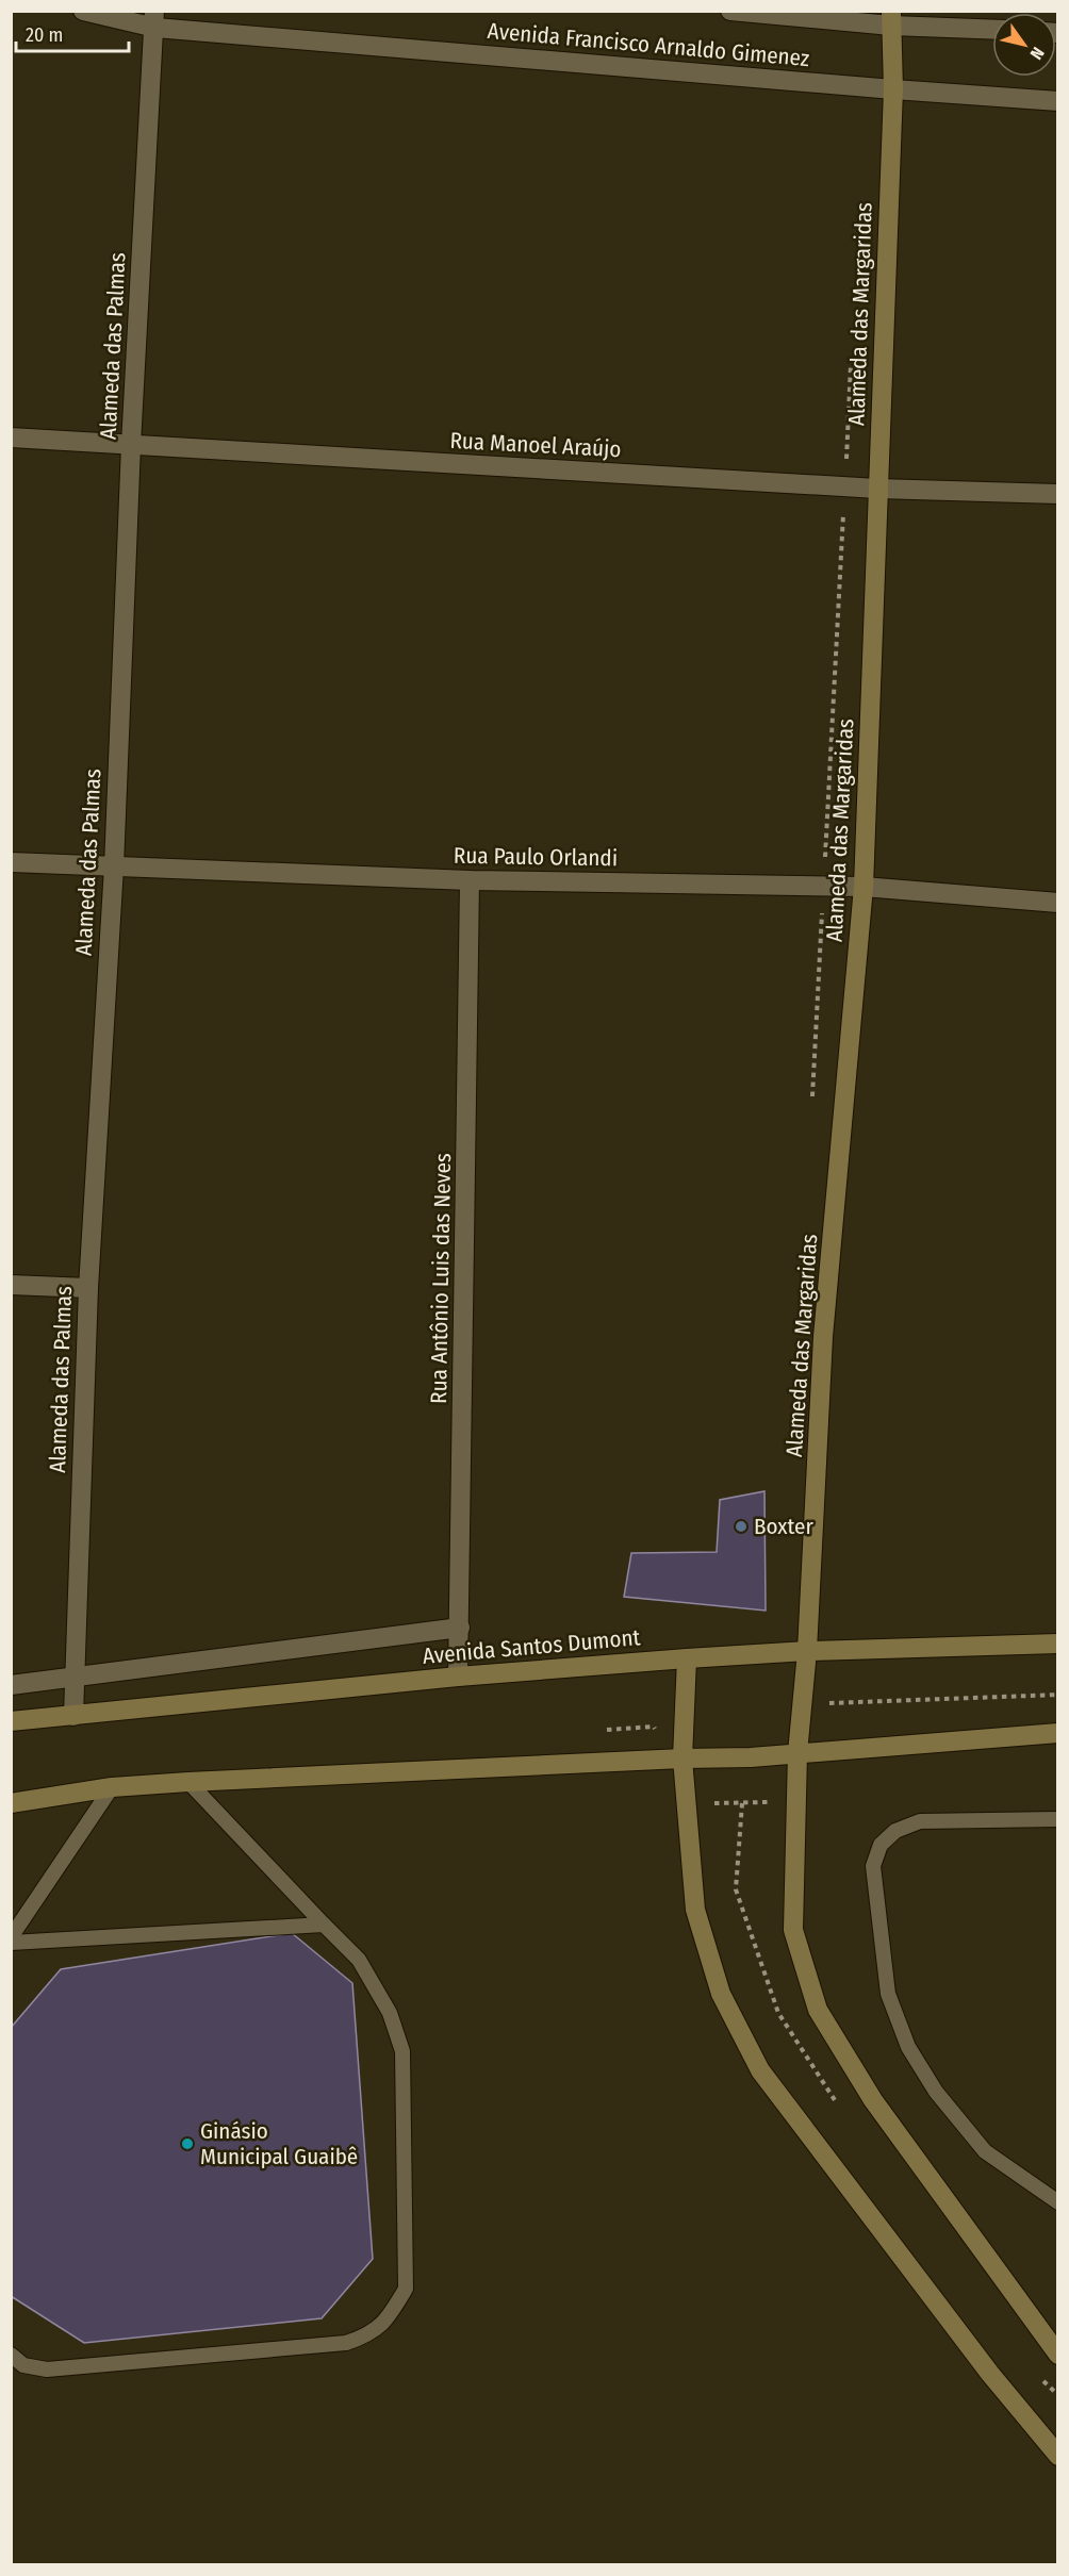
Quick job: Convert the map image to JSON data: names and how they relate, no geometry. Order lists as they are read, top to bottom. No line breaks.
{"streets":{"main road":["Alameda das Margaridas","Avenida Santos Dumont"],"street":["Avenida Francisco Arnaldo Gimenez","Alameda das Palmas","Rua Manoel Araújo","Rua Paulo Orlandi","Rua Antônio Luis das Neves"]},"crossings":[["Avenida Francisco Arnaldo Gimenez","Alameda das Margaridas"],["Avenida Francisco Arnaldo Gimenez","Alameda das Palmas"],["Alameda das Margaridas","Rua Manoel Araújo"],["Alameda das Margaridas","Rua Paulo Orlandi"],["Alameda das Margaridas","Avenida Santos Dumont"],["Alameda das Palmas","Rua Manoel Araújo"],["Alameda das Palmas","Rua Paulo Orlandi"],["Alameda das Palmas","Avenida Santos Dumont"],["Rua Paulo Orlandi","Rua Antônio Luis das Neves"],["Rua Antônio Luis das Neves","Avenida Santos Dumont"]],"places":["Boxter","Ginásio Municipal Guaibê"],"scale_bar":"20 m","north":"bottom right"}
